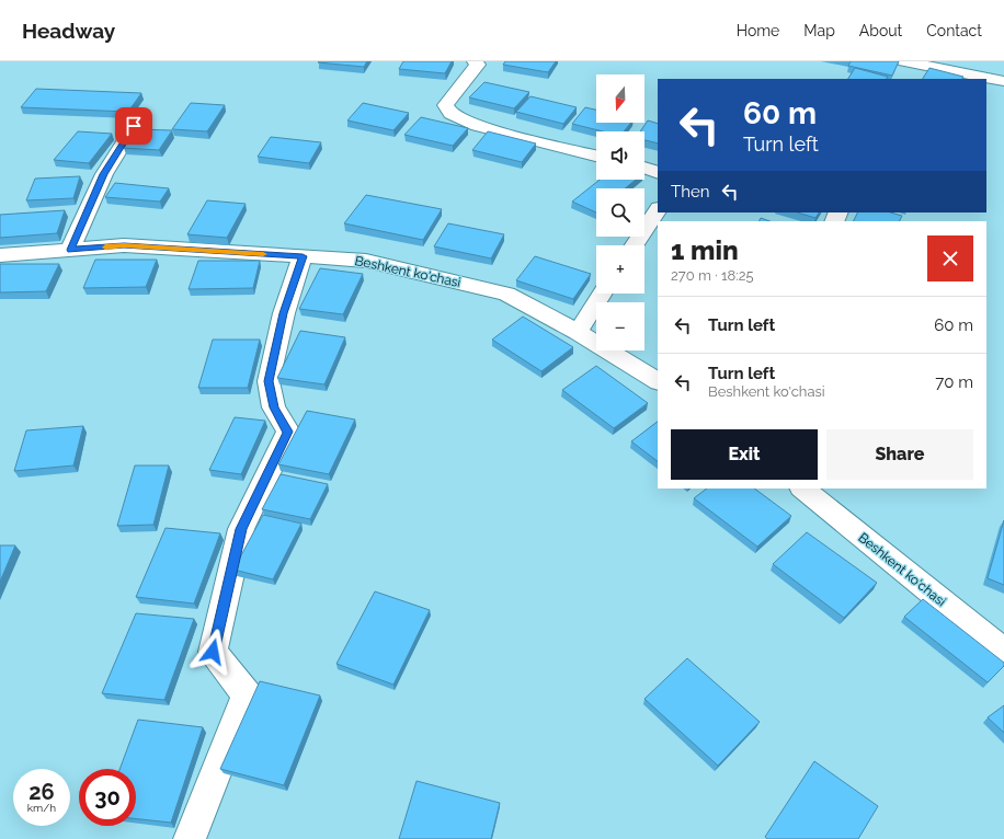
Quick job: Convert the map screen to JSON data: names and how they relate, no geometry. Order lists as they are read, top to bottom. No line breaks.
{"streets":{"street":["Beshkent ko'chasi"]},"north":"bottom","page":{"header":"Headway","nav":["Home","Map","About","Contact"],"map_buttons":["+","−"],"turn":["60 m","Turn left"],"then":"Then","heading":["1 min","270 m · 18:25"],"list":[{"name":"Turn left","value":"60 m"},{"name":"Turn left","note":"Beshkent ko'chasi","value":"70 m"}],"buttons":["Exit","Share"],"speed":"26 km/h","limit":"30"}}
